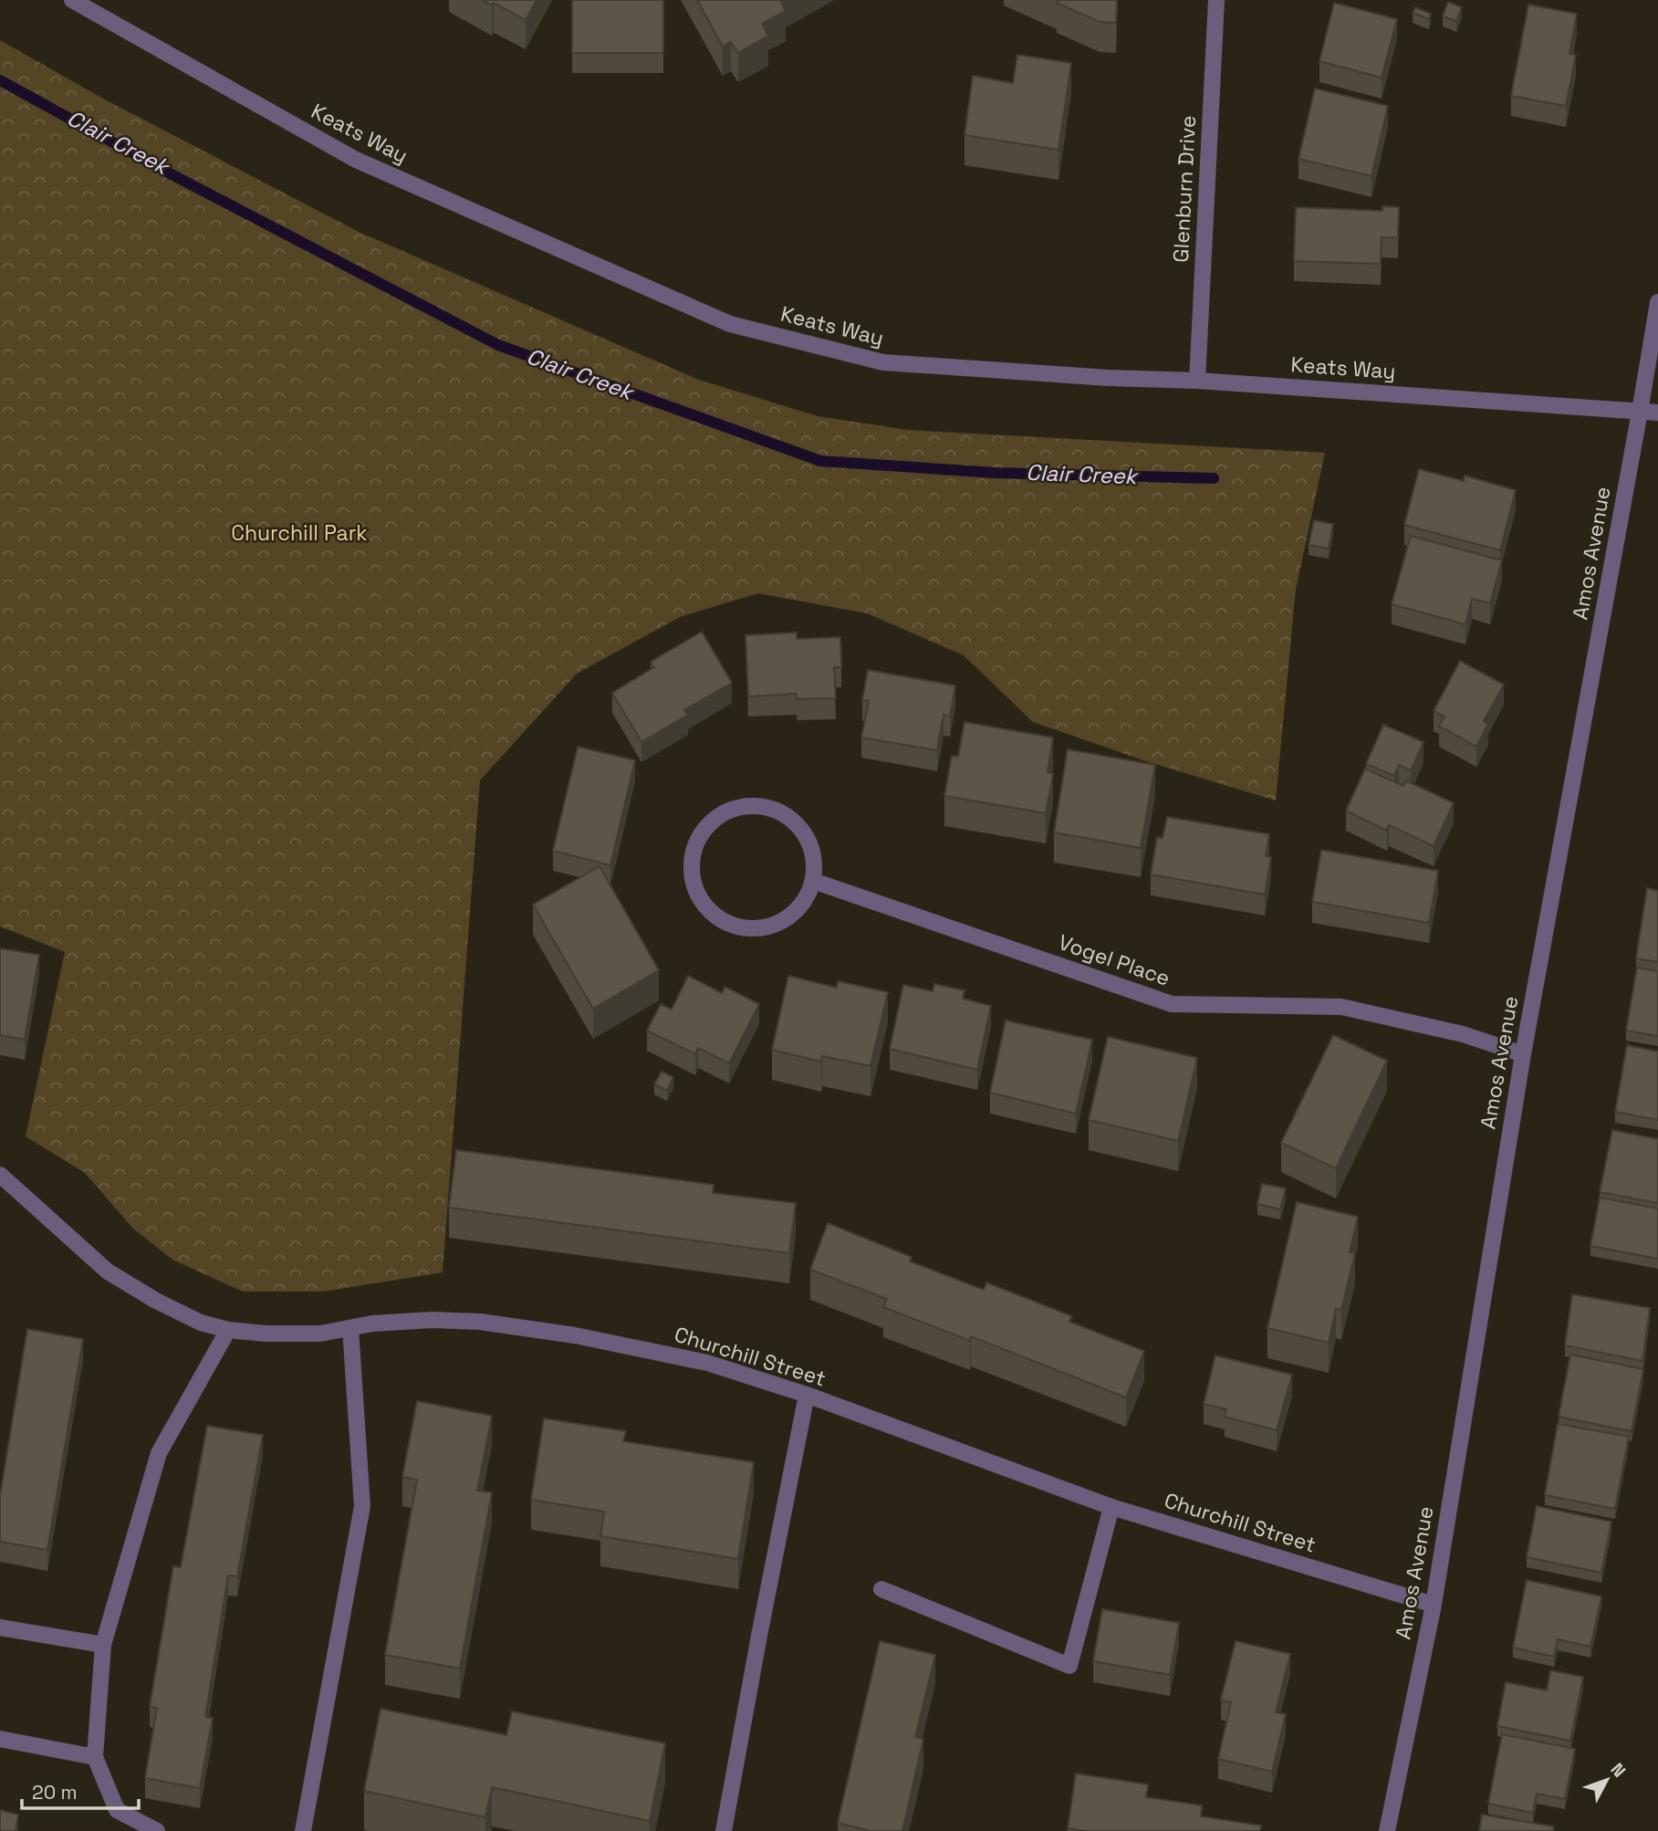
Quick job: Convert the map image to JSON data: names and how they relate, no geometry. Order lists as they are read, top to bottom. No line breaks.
{"streets":{"street":["Keats Way","Glenburn Drive","Amos Avenue","Vogel Place","Churchill Street"]},"crossings":[["Keats Way","Glenburn Drive"],["Keats Way","Amos Avenue"],["Amos Avenue","Vogel Place"],["Amos Avenue","Churchill Street"]],"water":["Clair Creek"],"parks":["Churchill Park"],"scale_bar":"20 m","north":"top right"}
